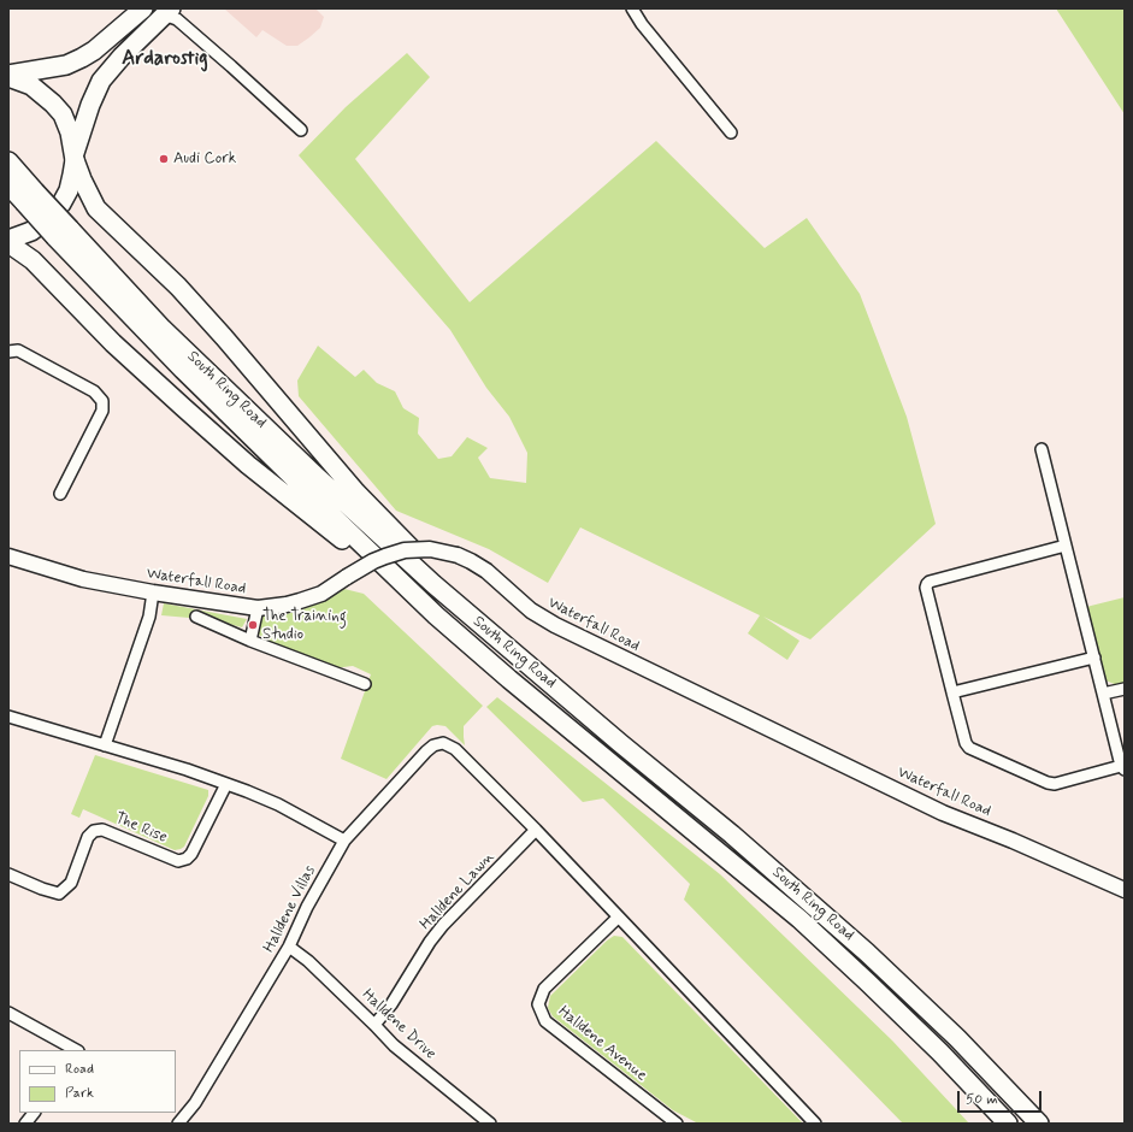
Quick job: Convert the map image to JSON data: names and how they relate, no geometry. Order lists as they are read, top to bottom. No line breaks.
{"streets":{"main road":["South Ring Road"],"street":["Waterfall Road","The Rise","Halldene Lawn","Halldene Villas","Halldene Drive","Halldene Avenue"]},"crossings":[["Halldene Lawn","Halldene Villas"],["Halldene Lawn","Halldene Drive"],["Halldene Villas","Halldene Drive"]],"districts":["Ardarostig"],"places":["Audi Cork","The Training Studio"],"legend":["Road","Park"],"scale_bar":"50 m"}
